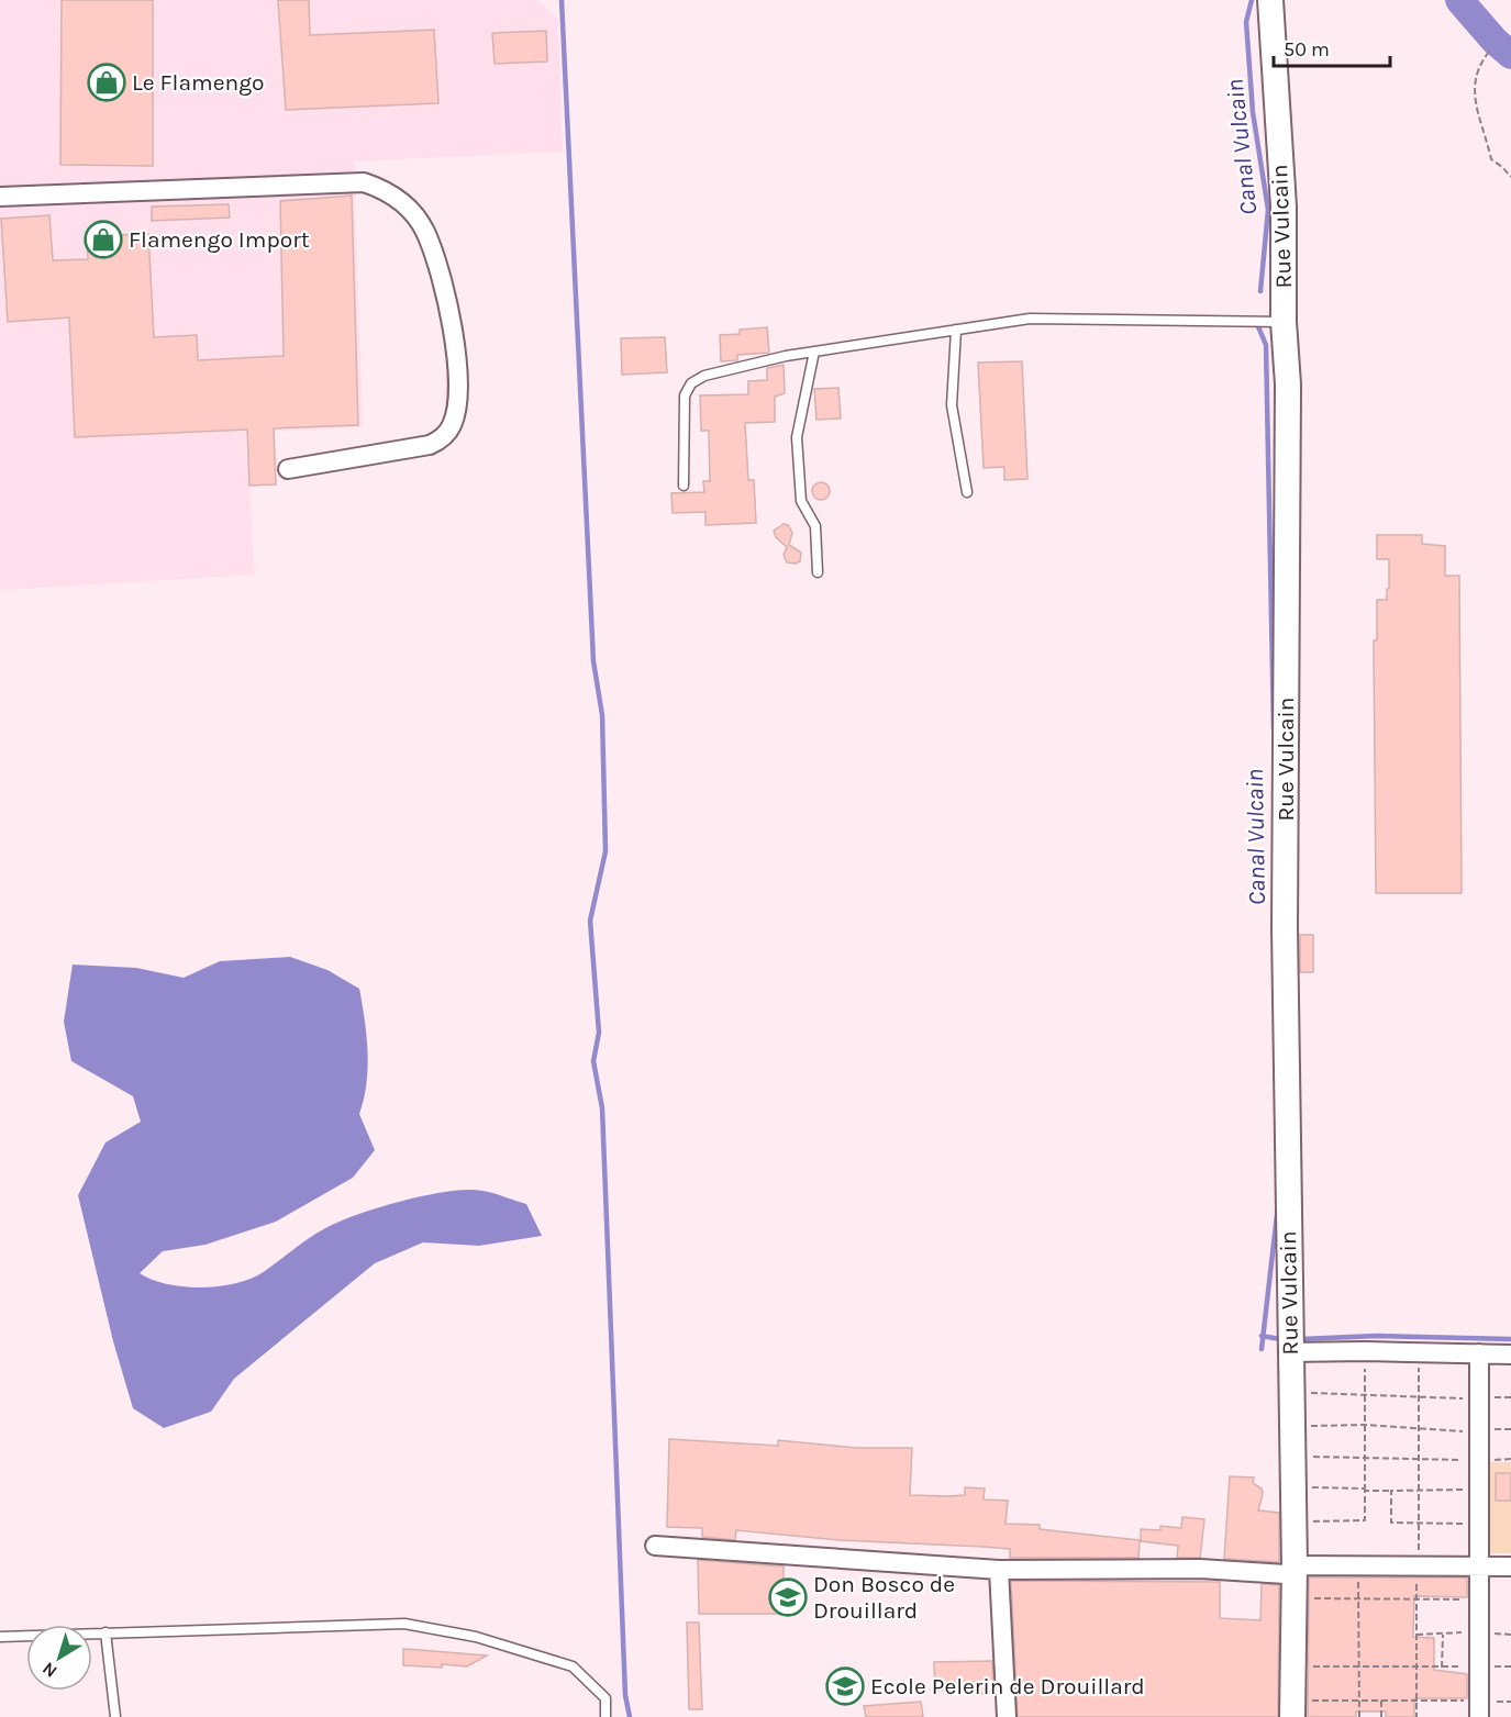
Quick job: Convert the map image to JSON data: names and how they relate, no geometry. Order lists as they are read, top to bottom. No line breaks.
{"streets":{"street":["Rue Vulcain"]},"water":["Canal Vulcain"],"places":{"shop":["Le Flamengo","Flamengo Import"],"school or university":["Don Bosco de Drouillard","Ecole Pelerin de Drouillard"]},"scale_bar":"50 m","north":"bottom left"}
